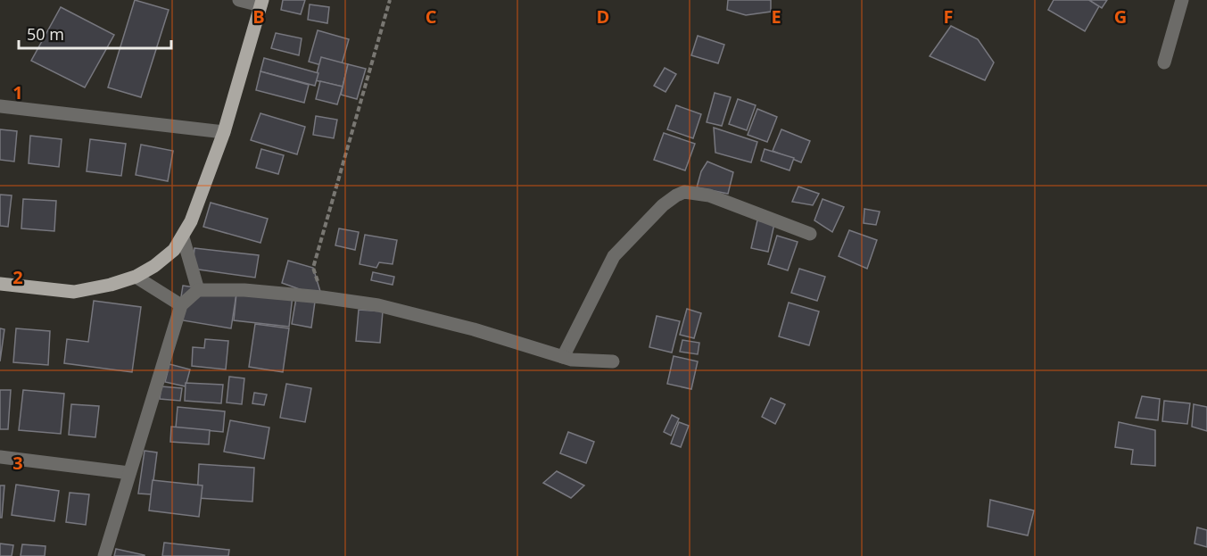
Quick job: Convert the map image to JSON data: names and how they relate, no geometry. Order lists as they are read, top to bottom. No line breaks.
{"scale_bar":"50 m","grid":{"columns":["B","C","D","E","F","G"],"rows":["1","2","3"]}}
